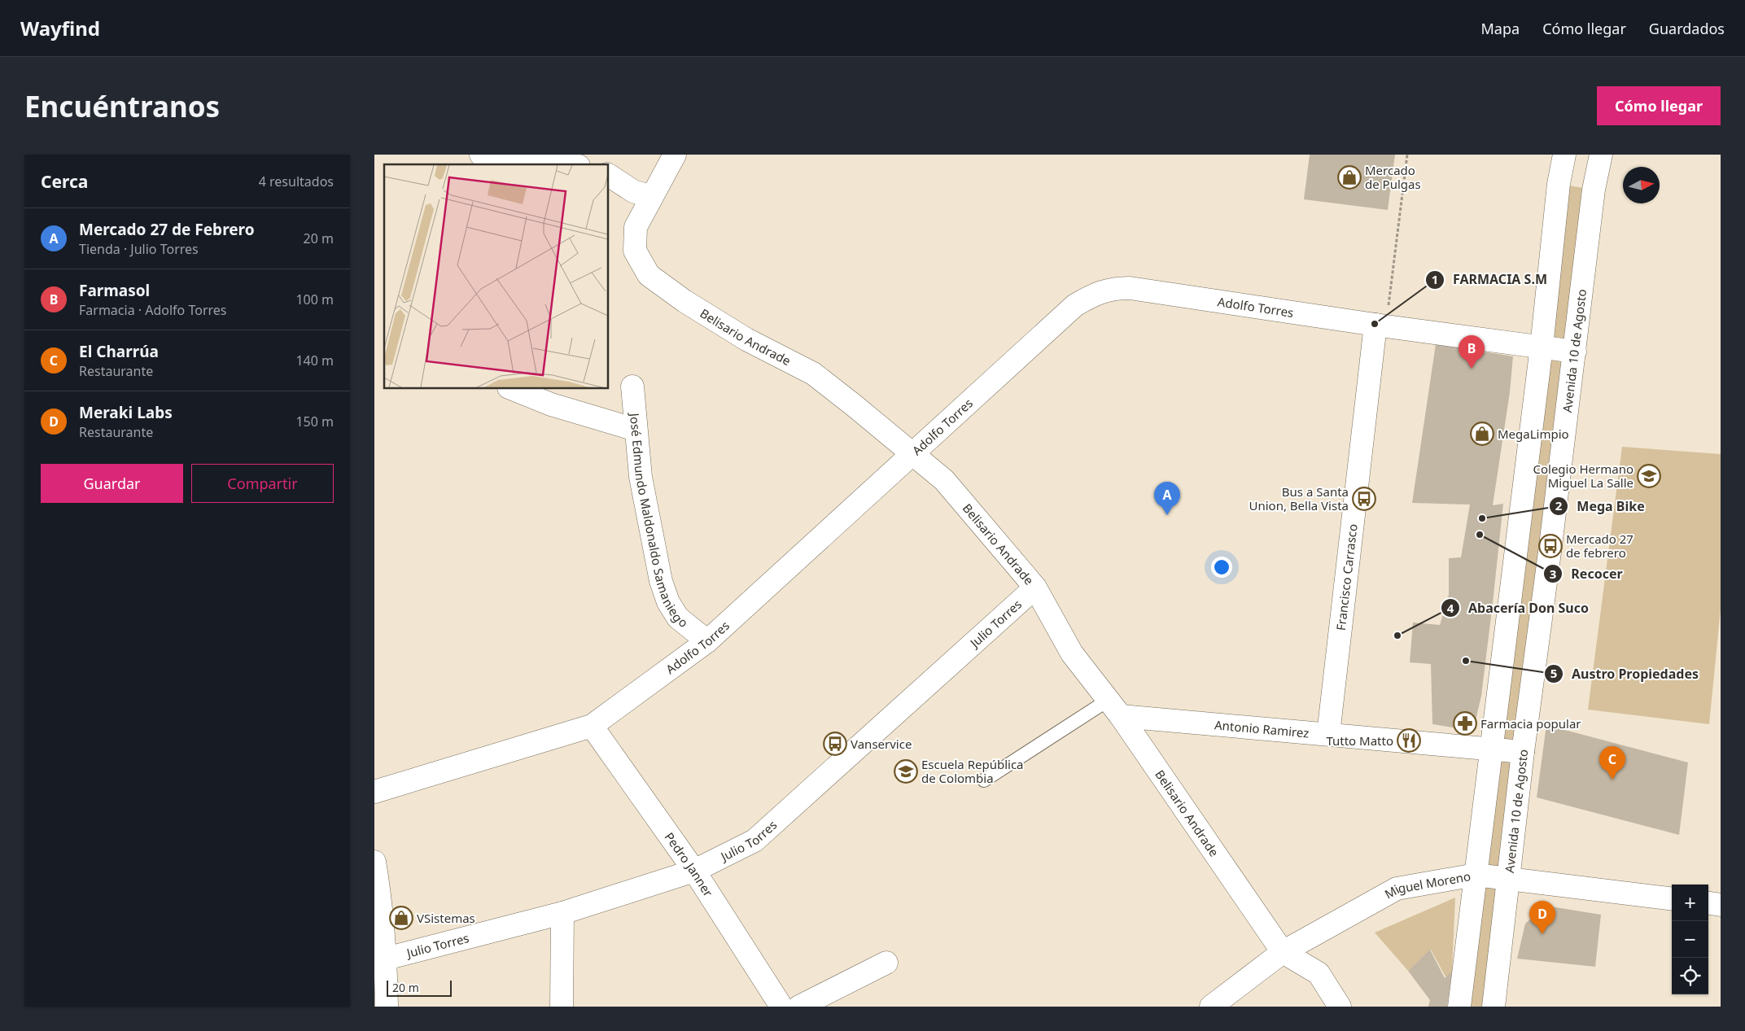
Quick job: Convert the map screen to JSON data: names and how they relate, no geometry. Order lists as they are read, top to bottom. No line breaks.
{"streets":{"street":["Adolfo Torres","Belisario Andrade","Avenida 10 de Agosto","José Edmundo Maldonaldo Samaniego","Francisco Carrasco","Julio Torres","Antonio Ramirez","Pedro Janner","Miguel Moreno"]},"crossings":[["Adolfo Torres","Belisario Andrade"],["Adolfo Torres","Avenida 10 de Agosto"],["Adolfo Torres","José Edmundo Maldonaldo Samaniego"],["Adolfo Torres","Francisco Carrasco"],["Adolfo Torres","Pedro Janner"],["Belisario Andrade","Julio Torres"],["Belisario Andrade","Antonio Ramirez"],["Belisario Andrade","Miguel Moreno"],["Avenida 10 de Agosto","Antonio Ramirez"],["Avenida 10 de Agosto","Miguel Moreno"],["Francisco Carrasco","Antonio Ramirez"],["Julio Torres","Pedro Janner"]],"places":{"shop":["Mercado de Pulgas","MegaLimpio","VSistemas"],"other":["FARMACIA S.M","Mega Bike","Recocer","Abacería Don Suco","Austro Propiedades"],"school or university":["Colegio Hermano Miguel La Salle","Escuela República de Colombia"],"bus stop":["Bus a Santa Union, Bella Vista","Mercado 27 de febrero","Vanservice"],"pharmacy":["Farmacia popular"],"restaurant":["Tutto Matto"]},"scale_bar":"20 m","north":"right","page":{"header":"Wayfind","nav":["Mapa","Cómo llegar","Guardados"],"buttons":["Cómo llegar",["Guardar","Compartir"]],"title":"Encuéntranos","heading":["Cerca","4 resultados"],"list":[{"mark":"A","name":"Mercado 27 de Febrero","note":"Tienda · Julio Torres","value":"20 m"},{"mark":"B","name":"Farmasol","note":"Farmacia · Adolfo Torres","value":"100 m"},{"mark":"C","name":"El Charrúa","note":"Restaurante","value":"140 m"},{"mark":"D","name":"Meraki Labs","note":"Restaurante","value":"150 m"}],"pins":["B","A","C","D"],"map_buttons":["+","−"],"scale":"20 m"}}
